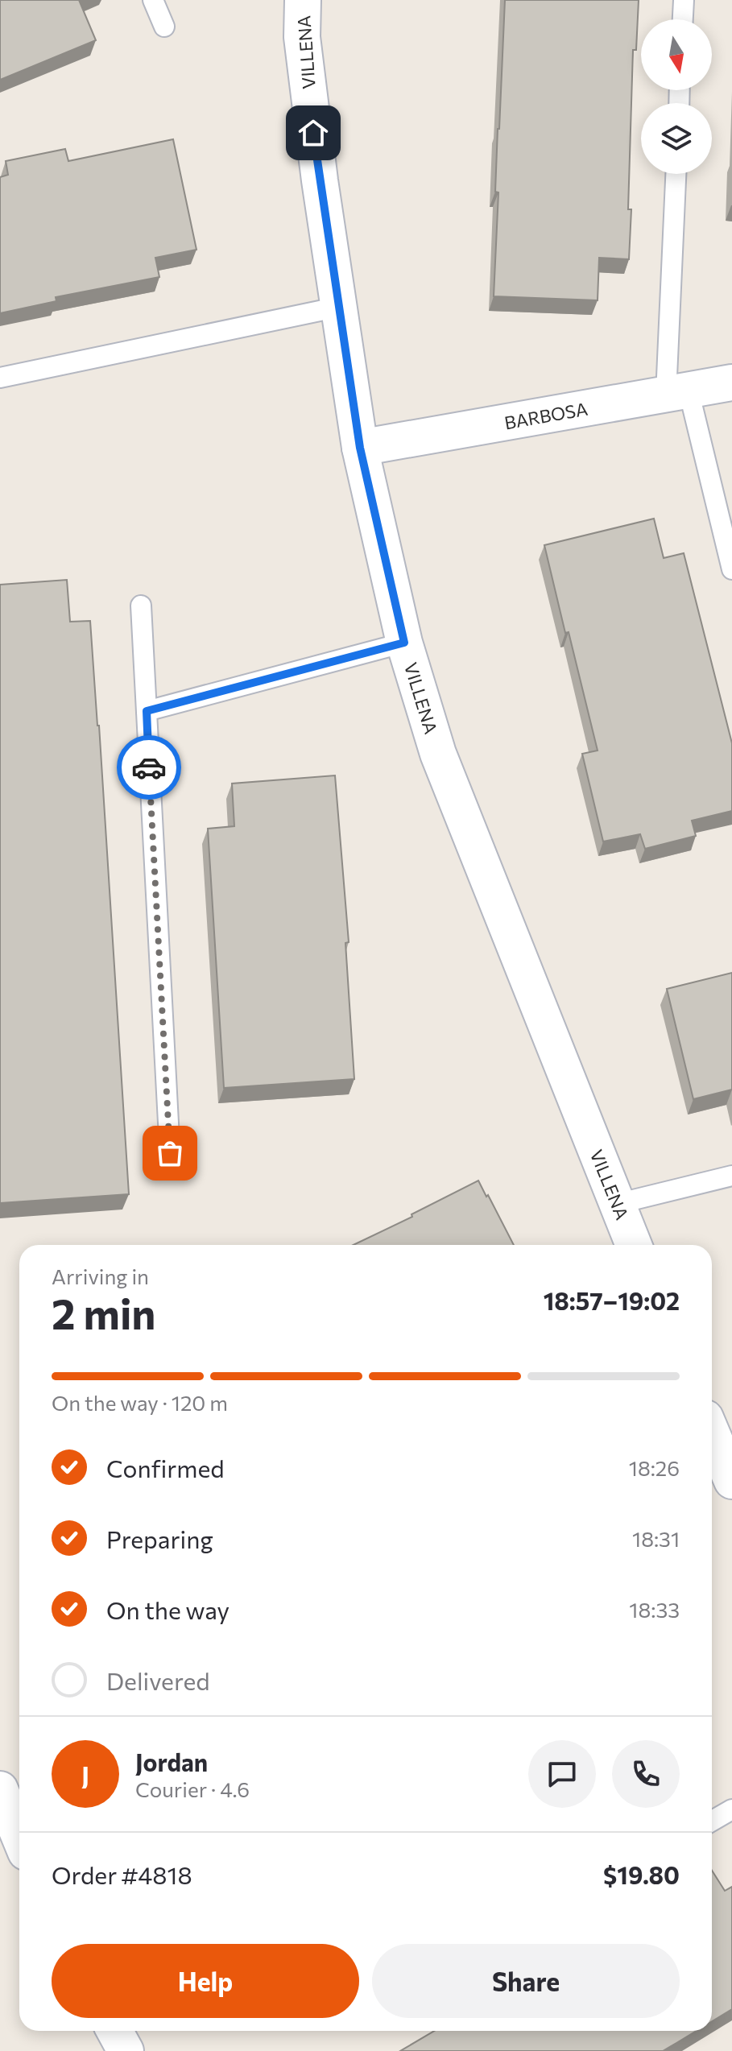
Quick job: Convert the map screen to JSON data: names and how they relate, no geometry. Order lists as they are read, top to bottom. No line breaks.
{"streets":{"street":["VILLENA","BARBOSA"]},"crossings":[["VILLENA","BARBOSA"]],"north":"bottom","page":{"heading":["2 min","Arriving in","18:57–19:02"],"panel":["Jordan","Courier · 4.6","Order #4818","$19.80"],"bar":"On the way · 120 m","list":[["Confirmed","18:26"],["Preparing","18:31"],["On the way","18:33"],"Delivered"],"round":"J","buttons":["Help","Share"]}}
